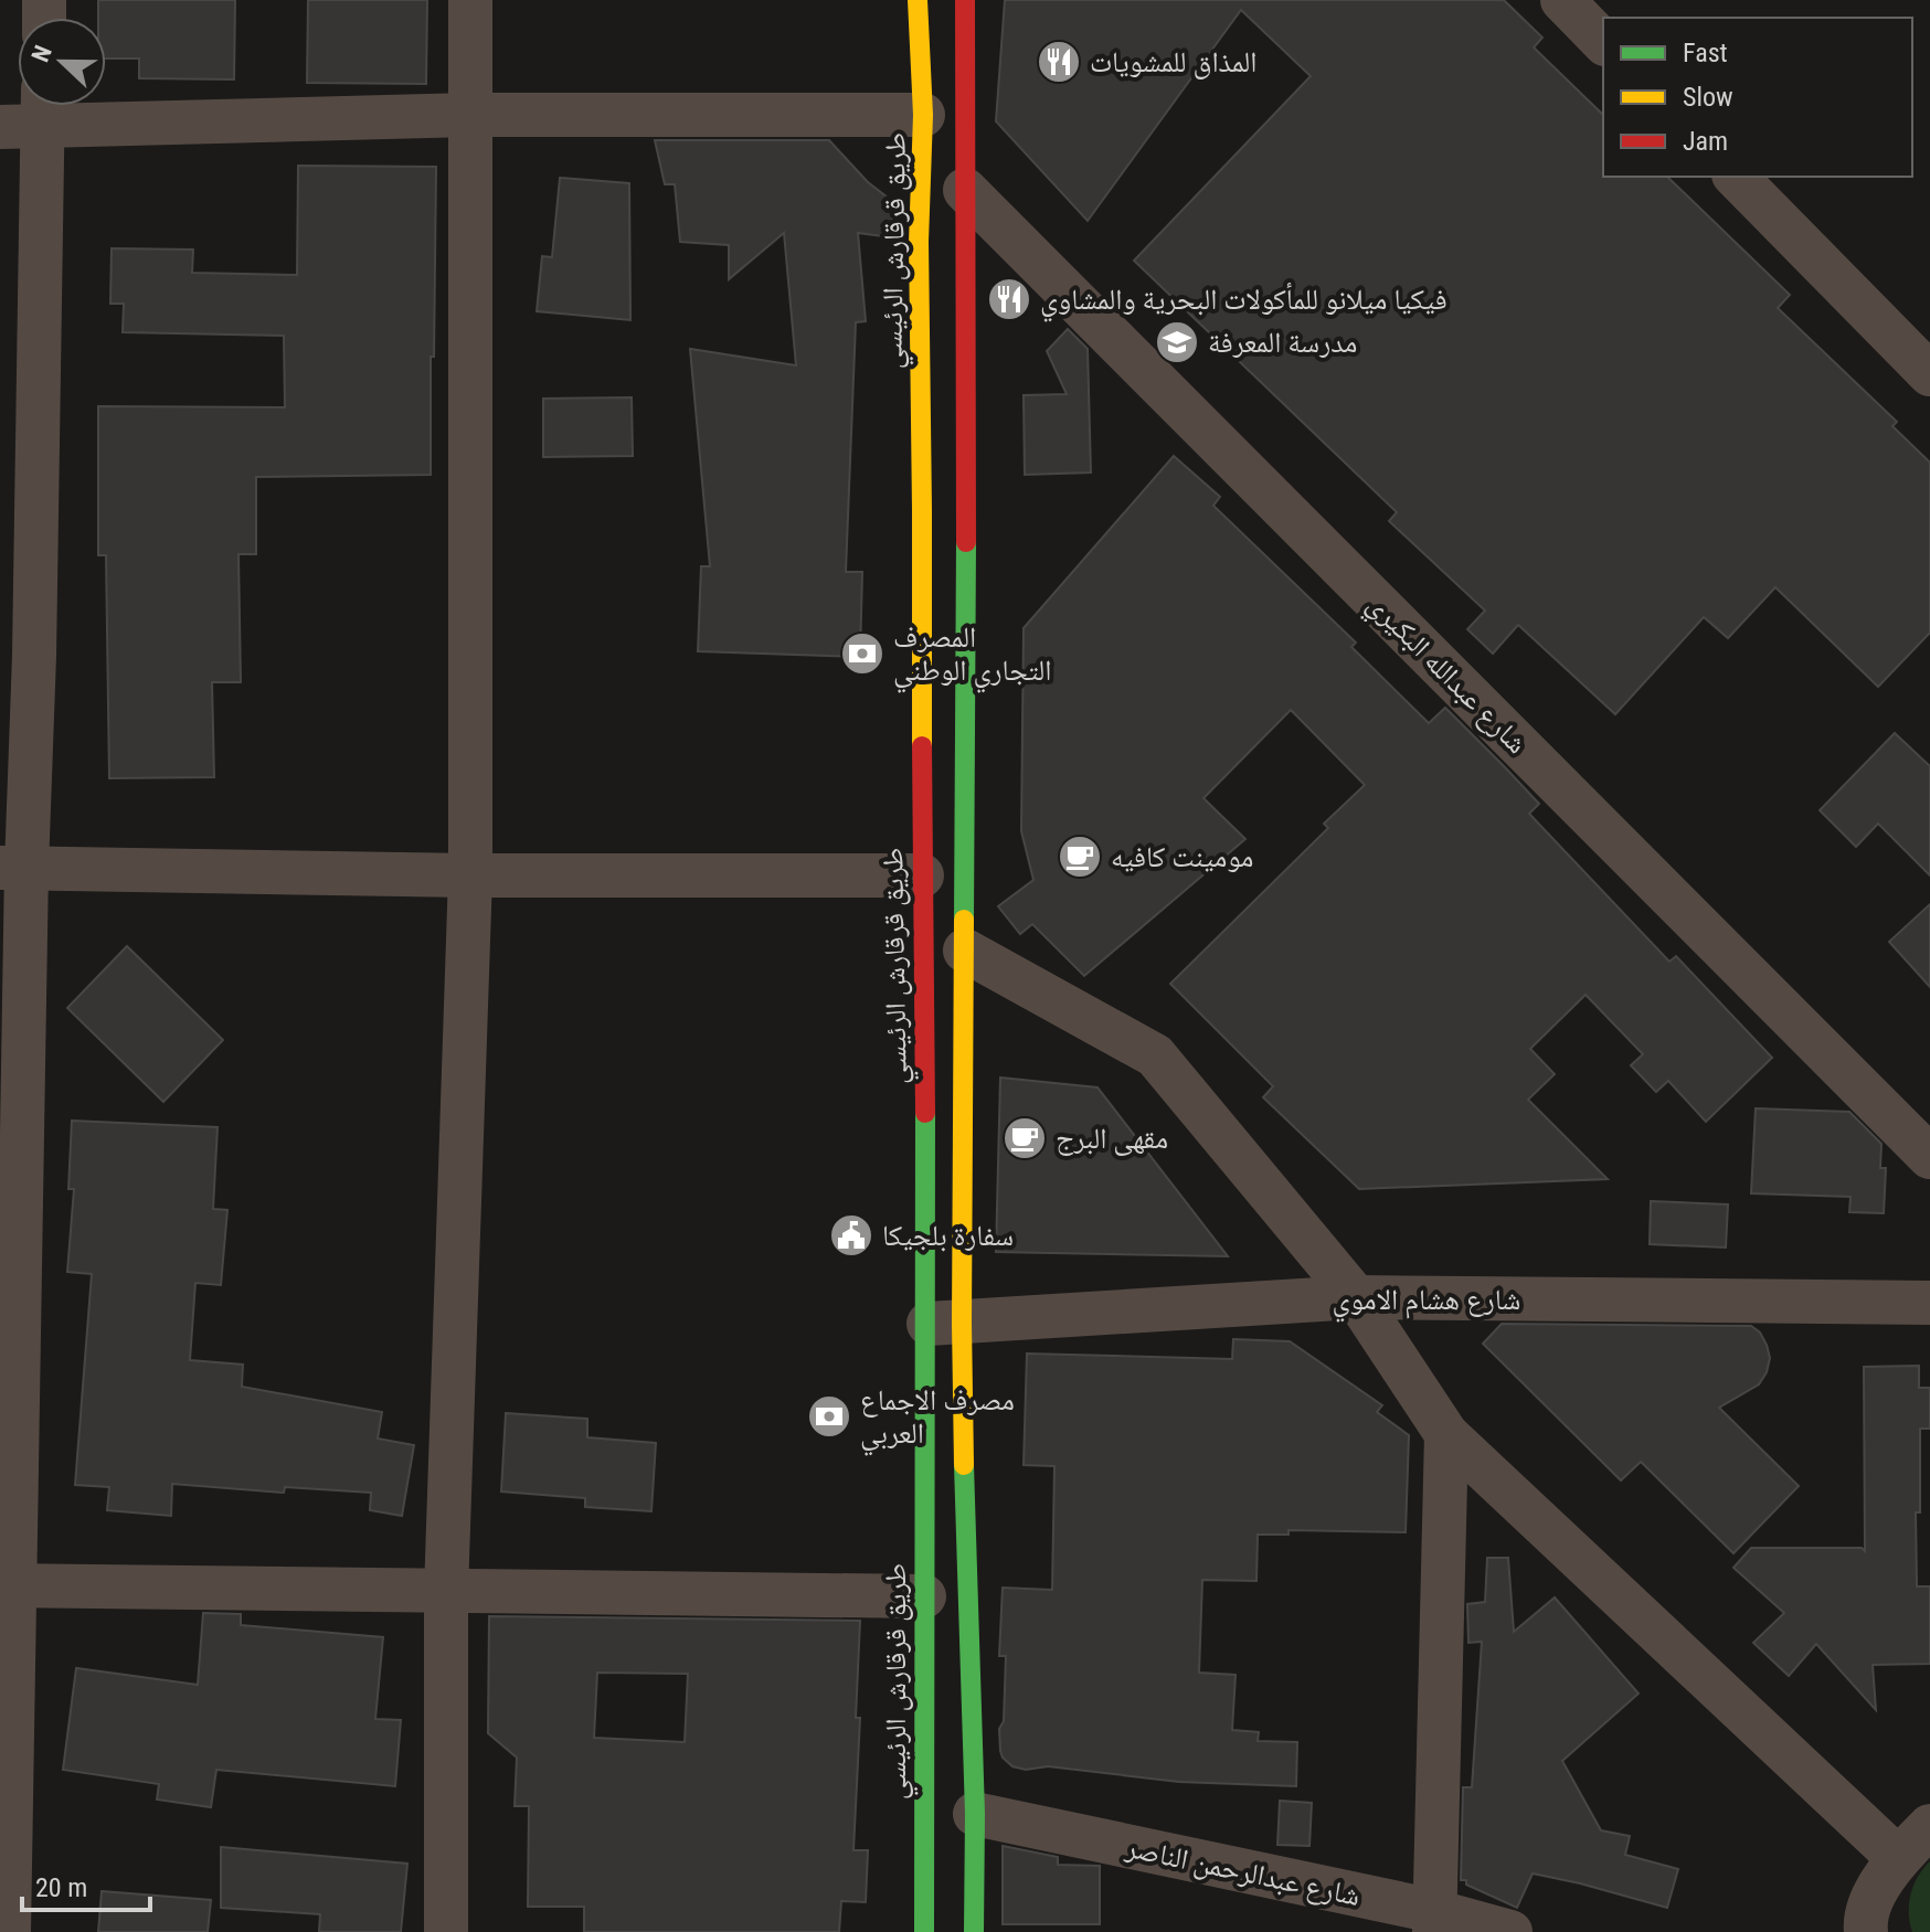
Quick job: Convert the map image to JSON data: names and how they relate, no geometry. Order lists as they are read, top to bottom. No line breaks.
{"streets":{"main road":["طريق قرقارش الرئيسي"],"street":["شارع عبدالله البكيري","شارع هشام الاموي","شارع عبدالرحمن الناصر"]},"crossings":[["طريق قرقارش الرئيسي","شارع عبدالله البكيري"],["طريق قرقارش الرئيسي","شارع هشام الاموي"],["طريق قرقارش الرئيسي","شارع عبدالرحمن الناصر"]],"places":{"restaurant":["المذاق للمشويات","فيكيا ميلانو للمأكولات البحرية والمشاوي"],"school or university":["مدرسة المعرفة"],"bank":["المصرف التجاري الوطني","مصرف الاجماع العربي"],"cafe":["مومينت كافيه","مقهى البرج"],"public building":["سفارة بلجيكا"]},"legend":["Fast","Slow","Jam"],"scale_bar":"20 m","north":"left"}
